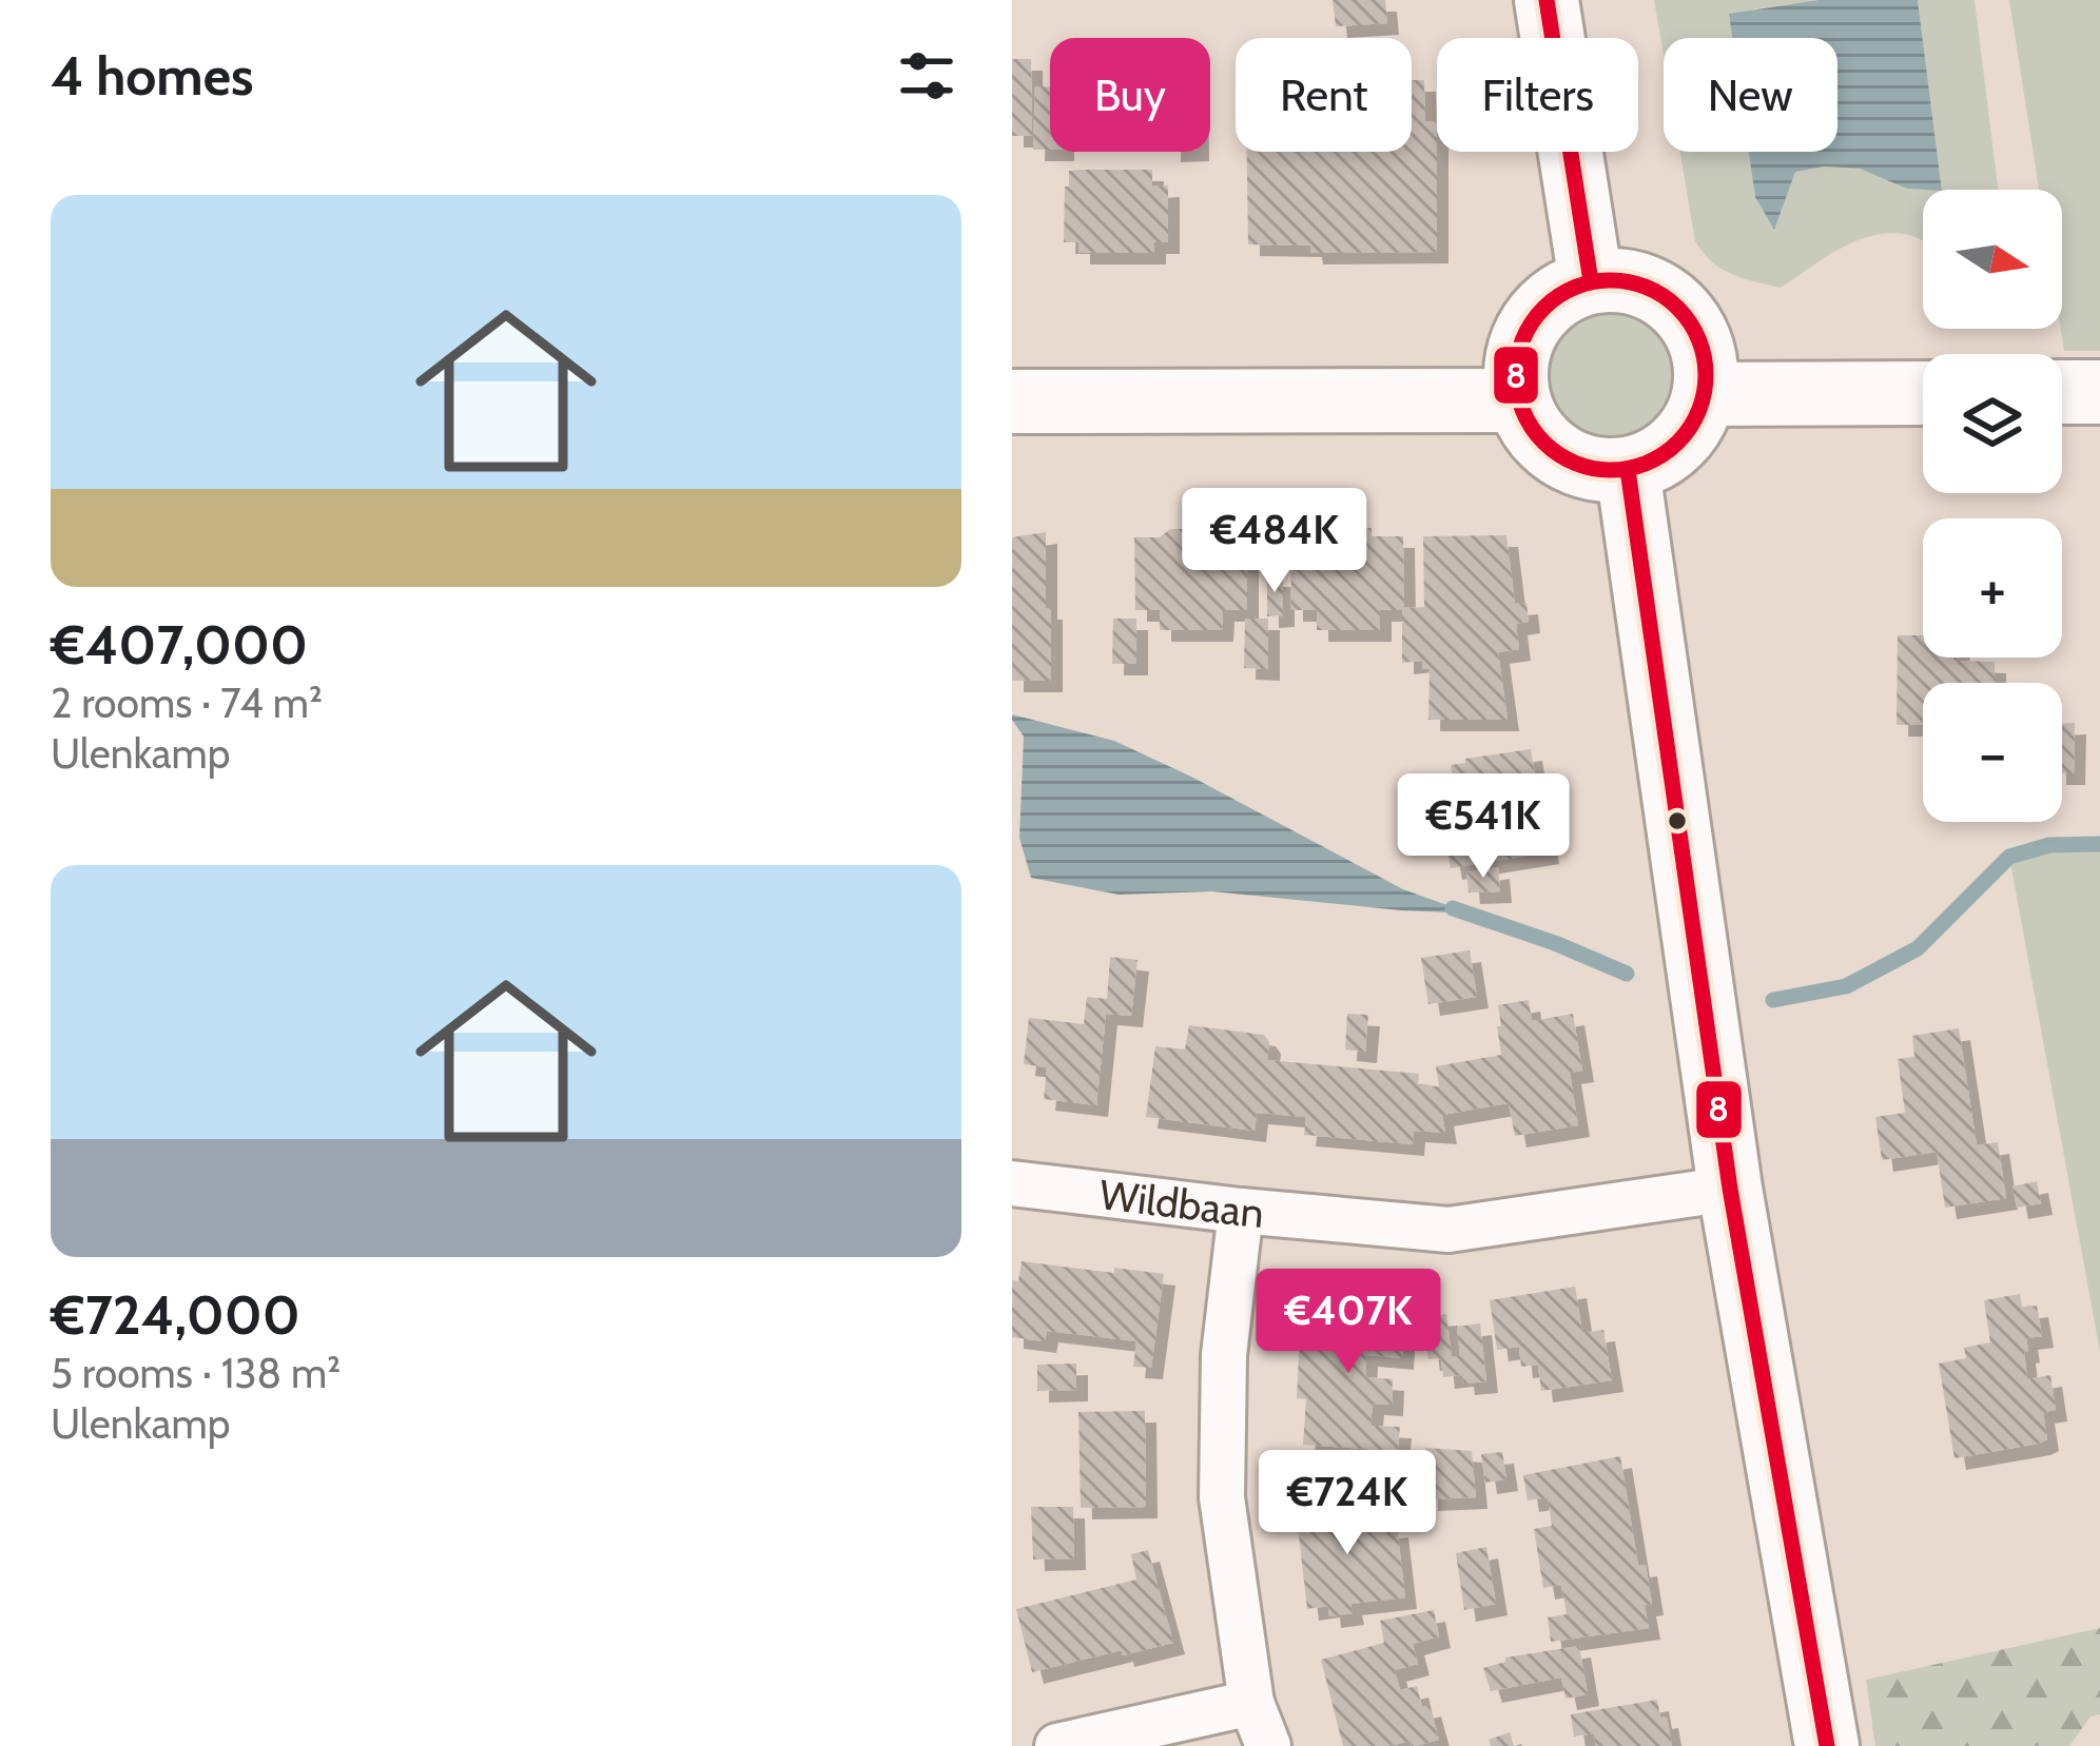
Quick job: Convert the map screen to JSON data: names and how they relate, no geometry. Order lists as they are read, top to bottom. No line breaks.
{"streets":{"street":["Wildbaan"]},"lines":["transit line 8"],"north":"right","page":{"heading":"4 homes","chip":["Buy","Rent","Filters","New"],"list":[{"name":"€407,000","note":"2 rooms · 74 m² · Ulenkamp"},{"name":"€724,000","note":"5 rooms · 138 m² · Ulenkamp"}],"map_buttons":["+","−"],"price":["€484K","€541K","€407K","€724K"]}}
